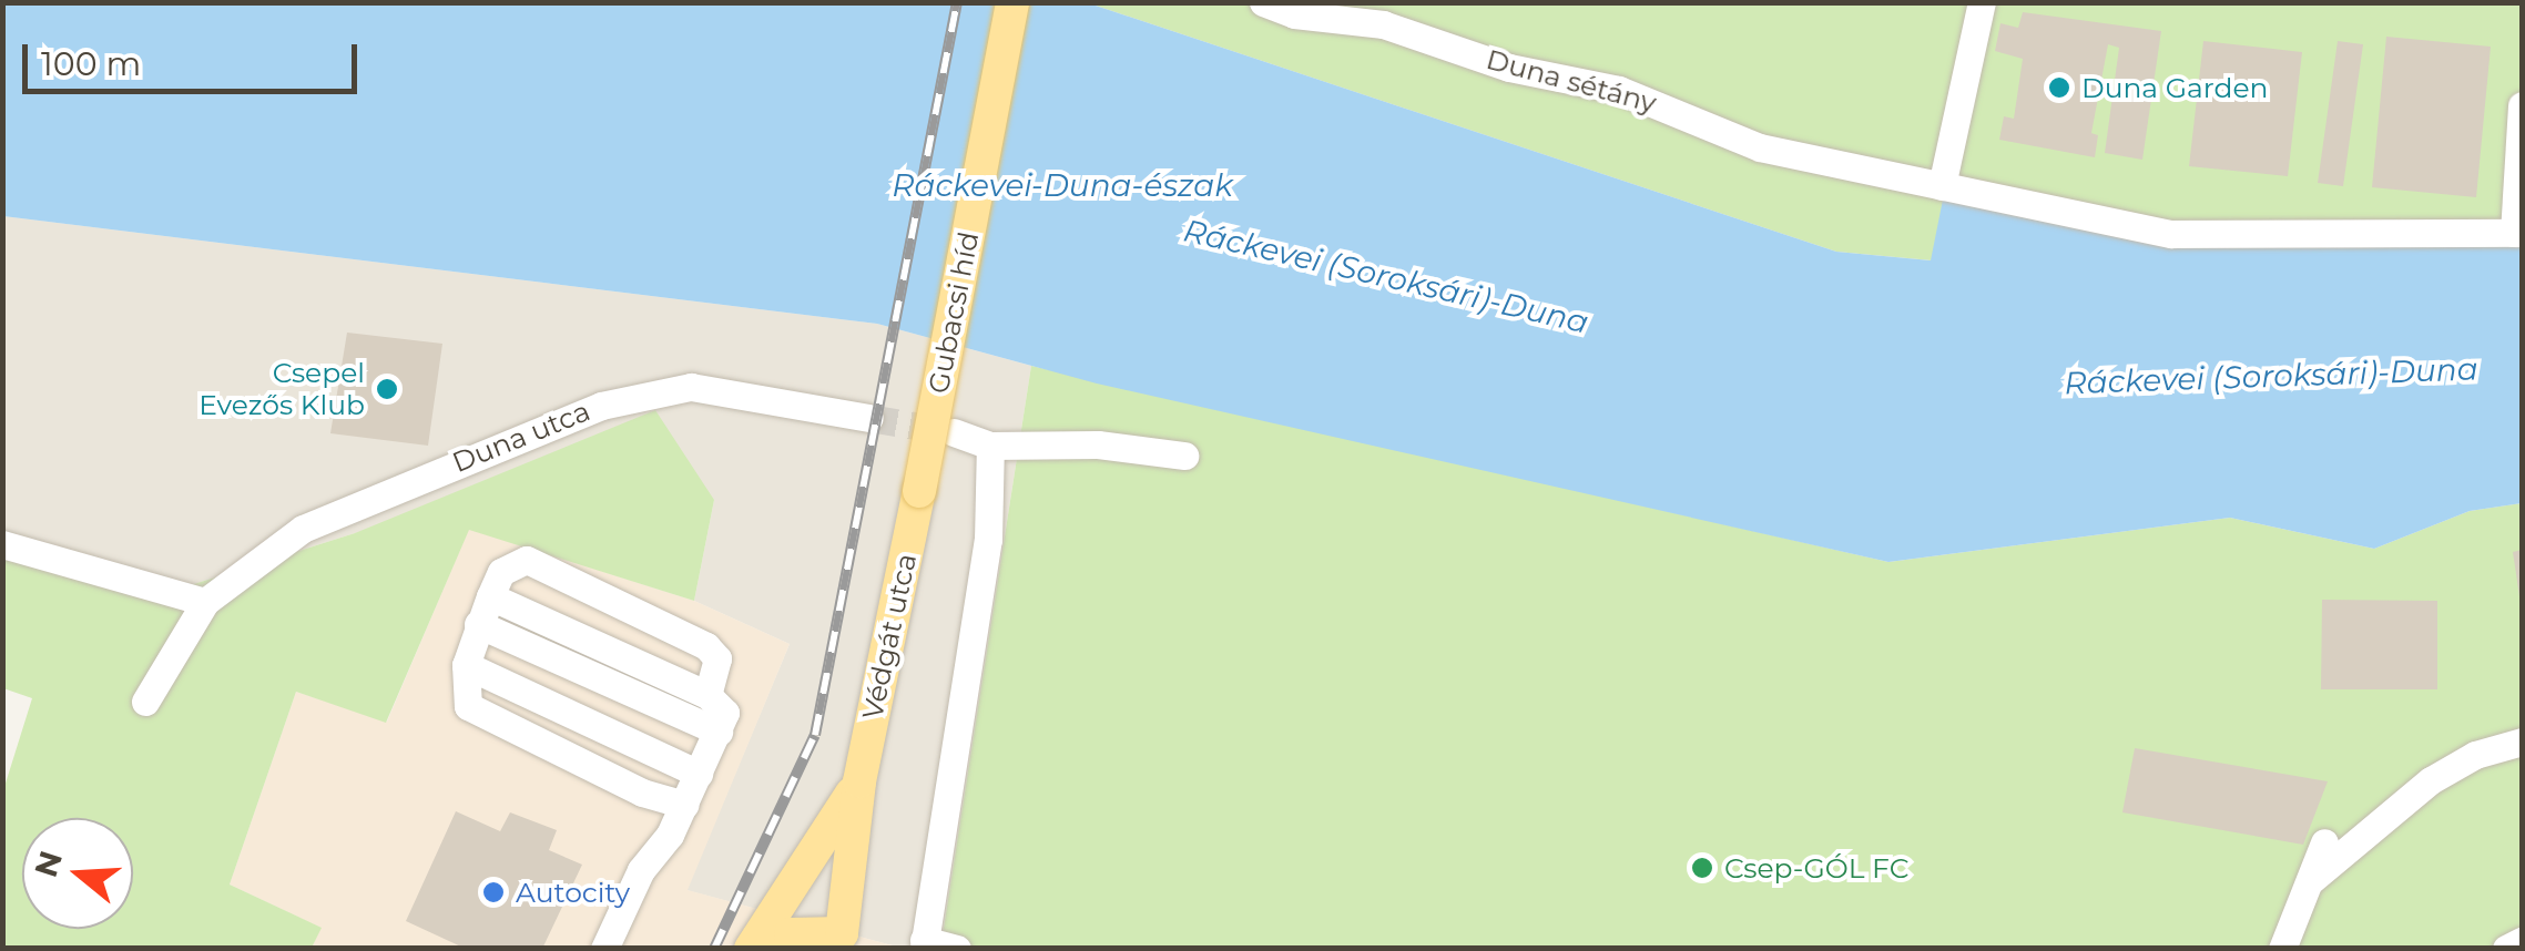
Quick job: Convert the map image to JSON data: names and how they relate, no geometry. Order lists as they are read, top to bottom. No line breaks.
{"streets":{"main road":["Gubacsi híd","Védgát utca"],"street":["Duna sétány","Duna utca"]},"crossings":[["Gubacsi híd","Védgát utca"]],"water":["Ráckevei-Duna-észak","Ráckevei (Soroksári)-Duna"],"places":["Duna Garden","Csepel Evezős Klub","Csep-GÓL FC","Autocity"],"scale_bar":"100 m","north":"left"}
